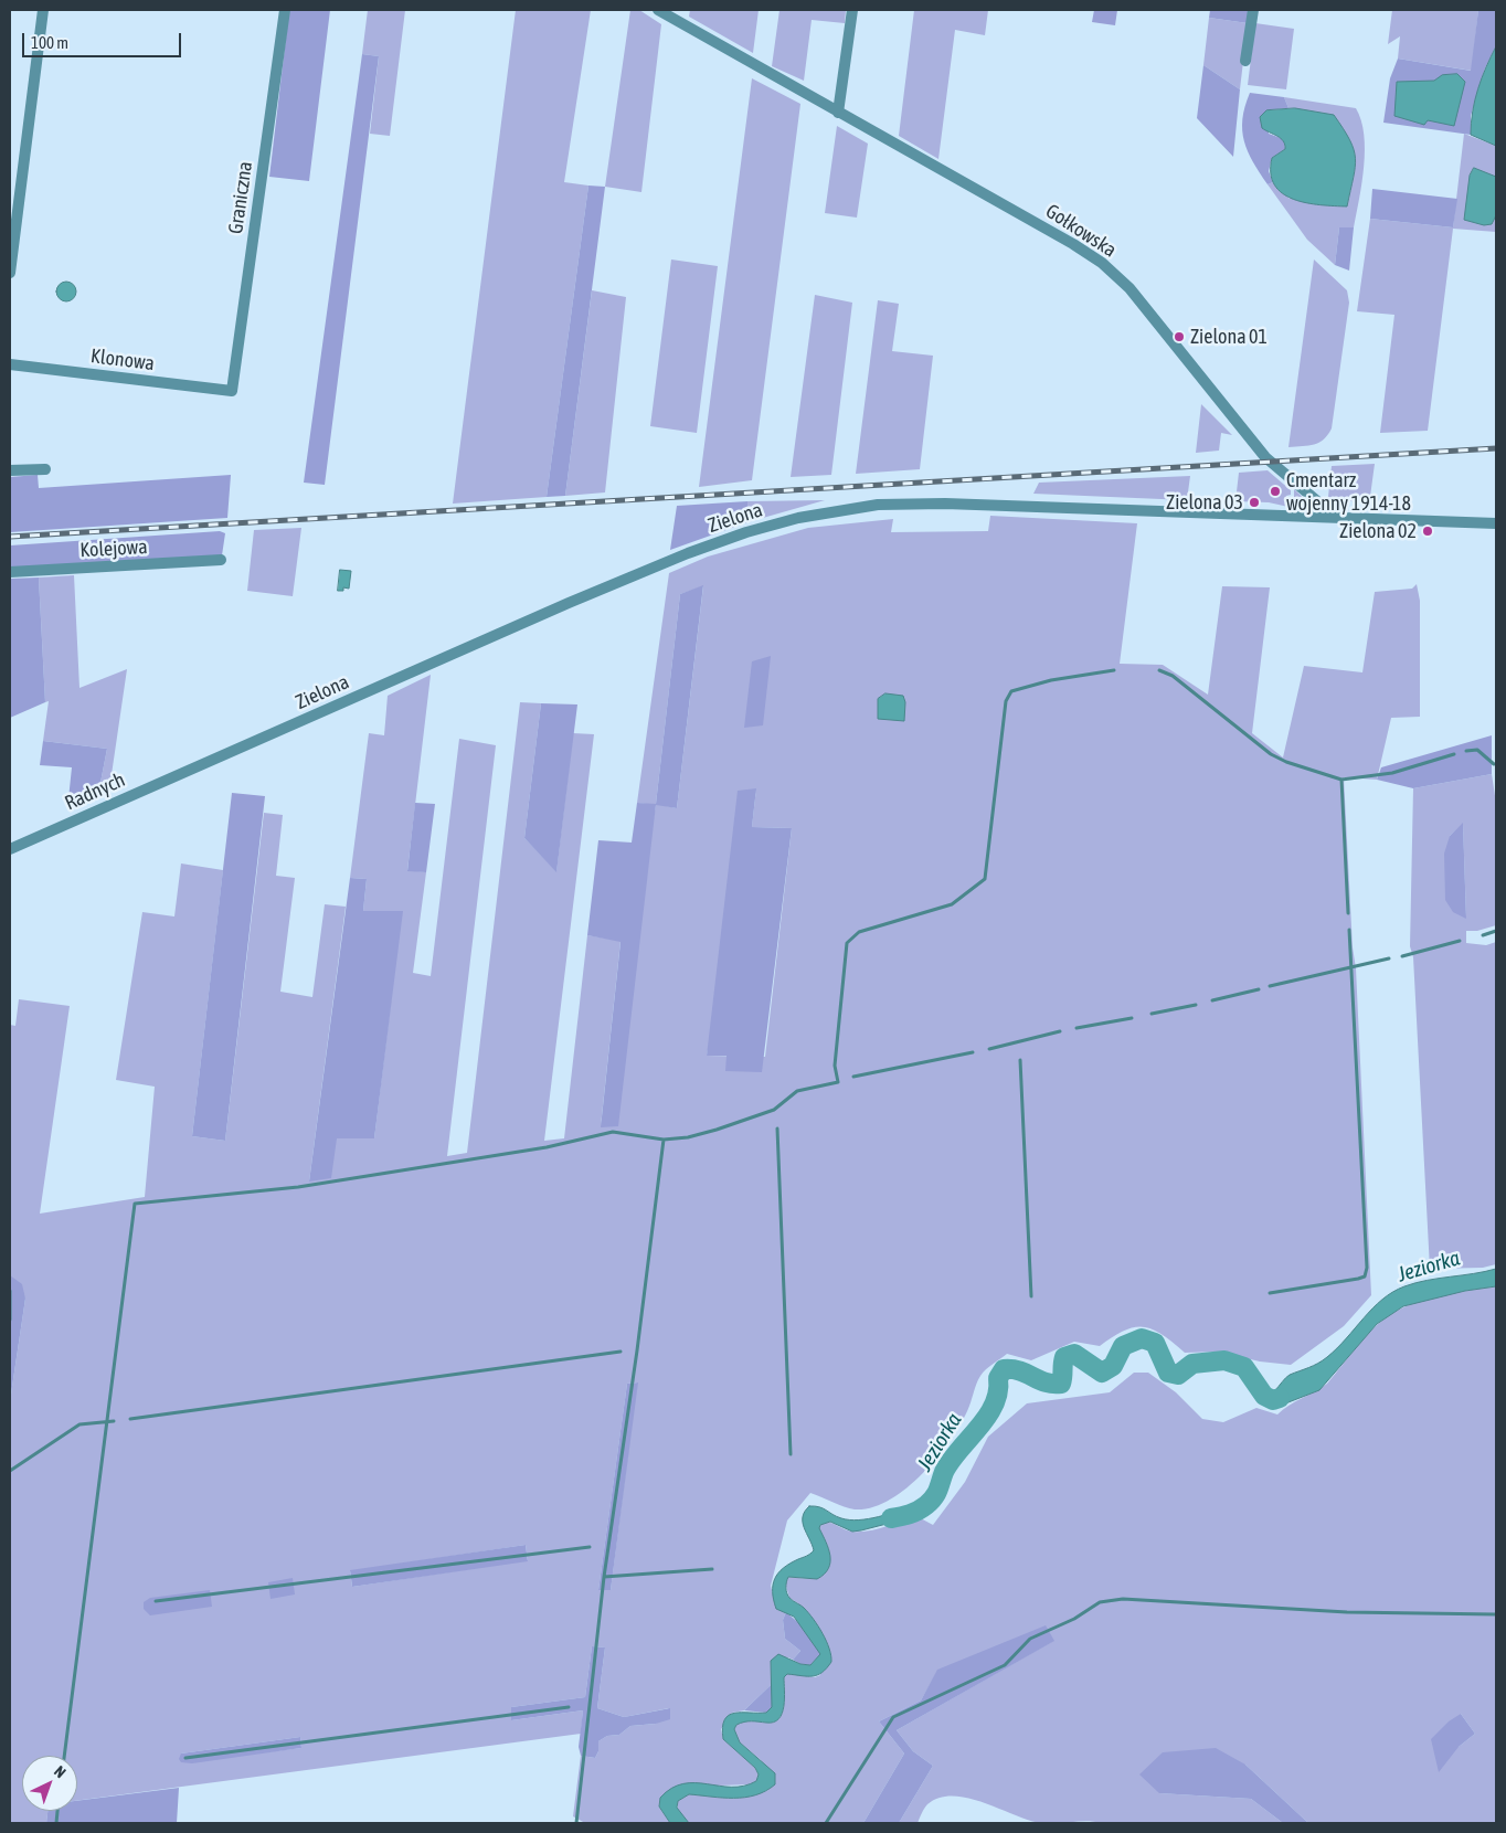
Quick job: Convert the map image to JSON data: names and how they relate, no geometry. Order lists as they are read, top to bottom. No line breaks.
{"streets":{"street":["Graniczna","Gołkowska","Klonowa","Zielona","Kolejowa","Radnych"]},"crossings":[["Graniczna","Klonowa"],["Gołkowska","Zielona"],["Zielona","Radnych"]],"water":["Jeziorka"],"places":["Zielona 01","Cmentarz wojenny 1914-18","Zielona 03","Zielona 02"],"scale_bar":"100 m","north":"top right"}
